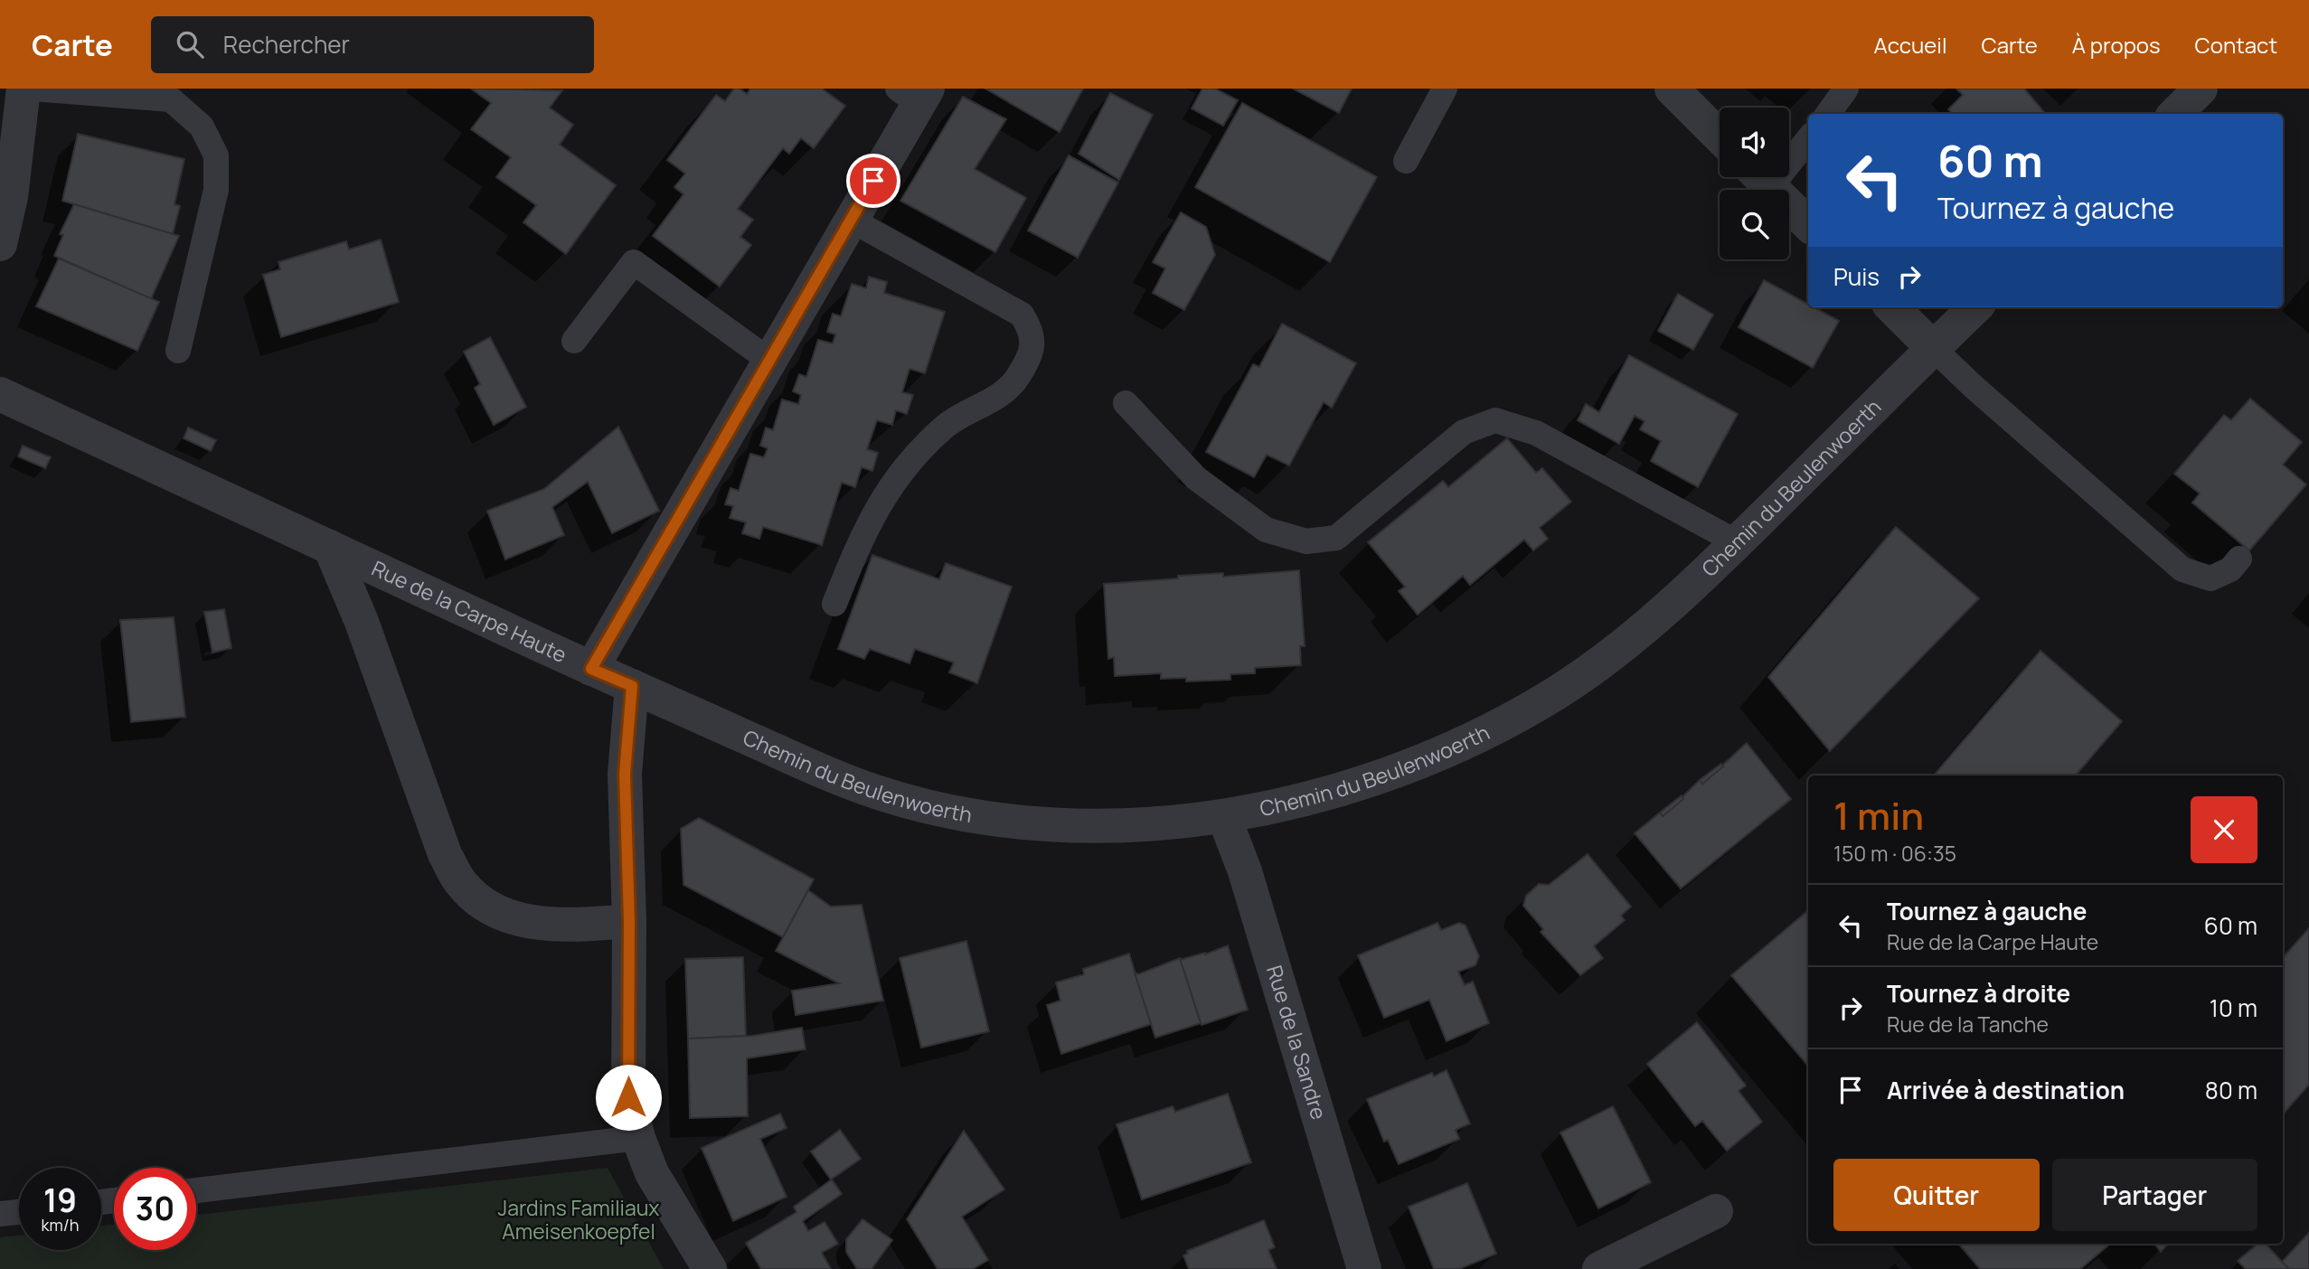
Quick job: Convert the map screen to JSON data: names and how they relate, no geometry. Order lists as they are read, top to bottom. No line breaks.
{"streets":{"street":["Chemin du Beulenwoerth","Rue de la Carpe Haute","Rue de la Sandre"]},"crossings":[["Chemin du Beulenwoerth","Rue de la Carpe Haute"],["Chemin du Beulenwoerth","Rue de la Sandre"]],"parks":["Jardins Familiaux Ameisenkoepfel"],"page":{"header":"Carte","search":"Rechercher","nav":["Accueil","Carte","À propos","Contact"],"turn":["60 m","Tournez à gauche"],"then":"Puis","heading":["1 min","150 m · 06:35"],"list":[{"name":"Tournez à gauche","note":"Rue de la Carpe Haute","value":"60 m"},{"name":"Tournez à droite","note":"Rue de la Tanche","value":"10 m"},{"name":"Arrivée à destination","value":"80 m"}],"buttons":["Quitter","Partager"],"speed":"19 km/h","limit":"30"}}
